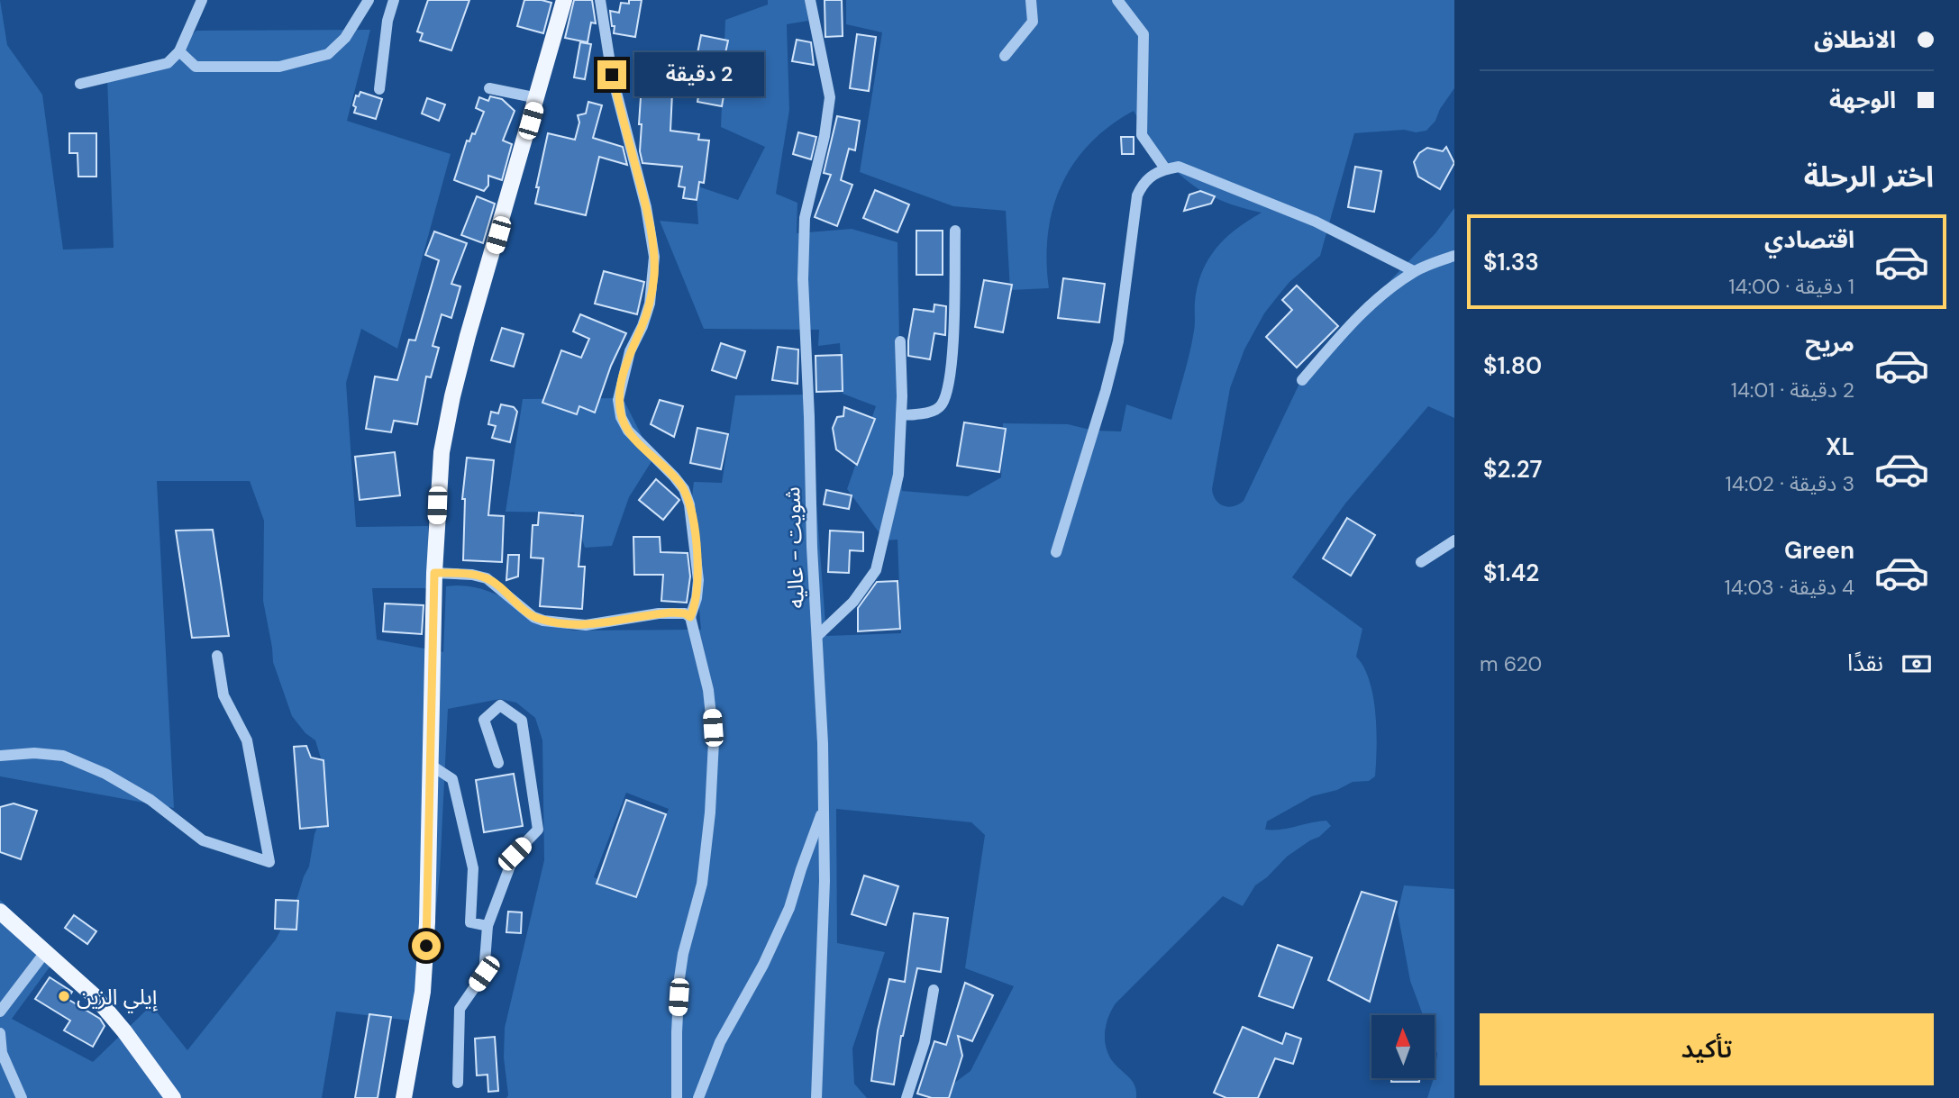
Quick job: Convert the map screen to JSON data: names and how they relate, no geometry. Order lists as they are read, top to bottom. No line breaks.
{"streets":{"street":["شويت - عاليه"]},"places":["إيلي الزين"],"north":"top","page":{"banner":["الانطلاق","الوجهة"],"bubble":"2 دقيقة","heading":"اختر الرحلة","list":[{"name":"اقتصادي","note":"1 دقيقة · 14:00","value":"$1.33"},{"name":"مريح","note":"2 دقيقة · 14:01","value":"$1.80"},{"name":"XL","note":"3 دقيقة · 14:02","value":"$2.27"},{"name":"Green","note":"4 دقيقة · 14:03","value":"$1.42"}],"pay":["نقدًا","620 m"],"buttons":"تأكيد"}}
